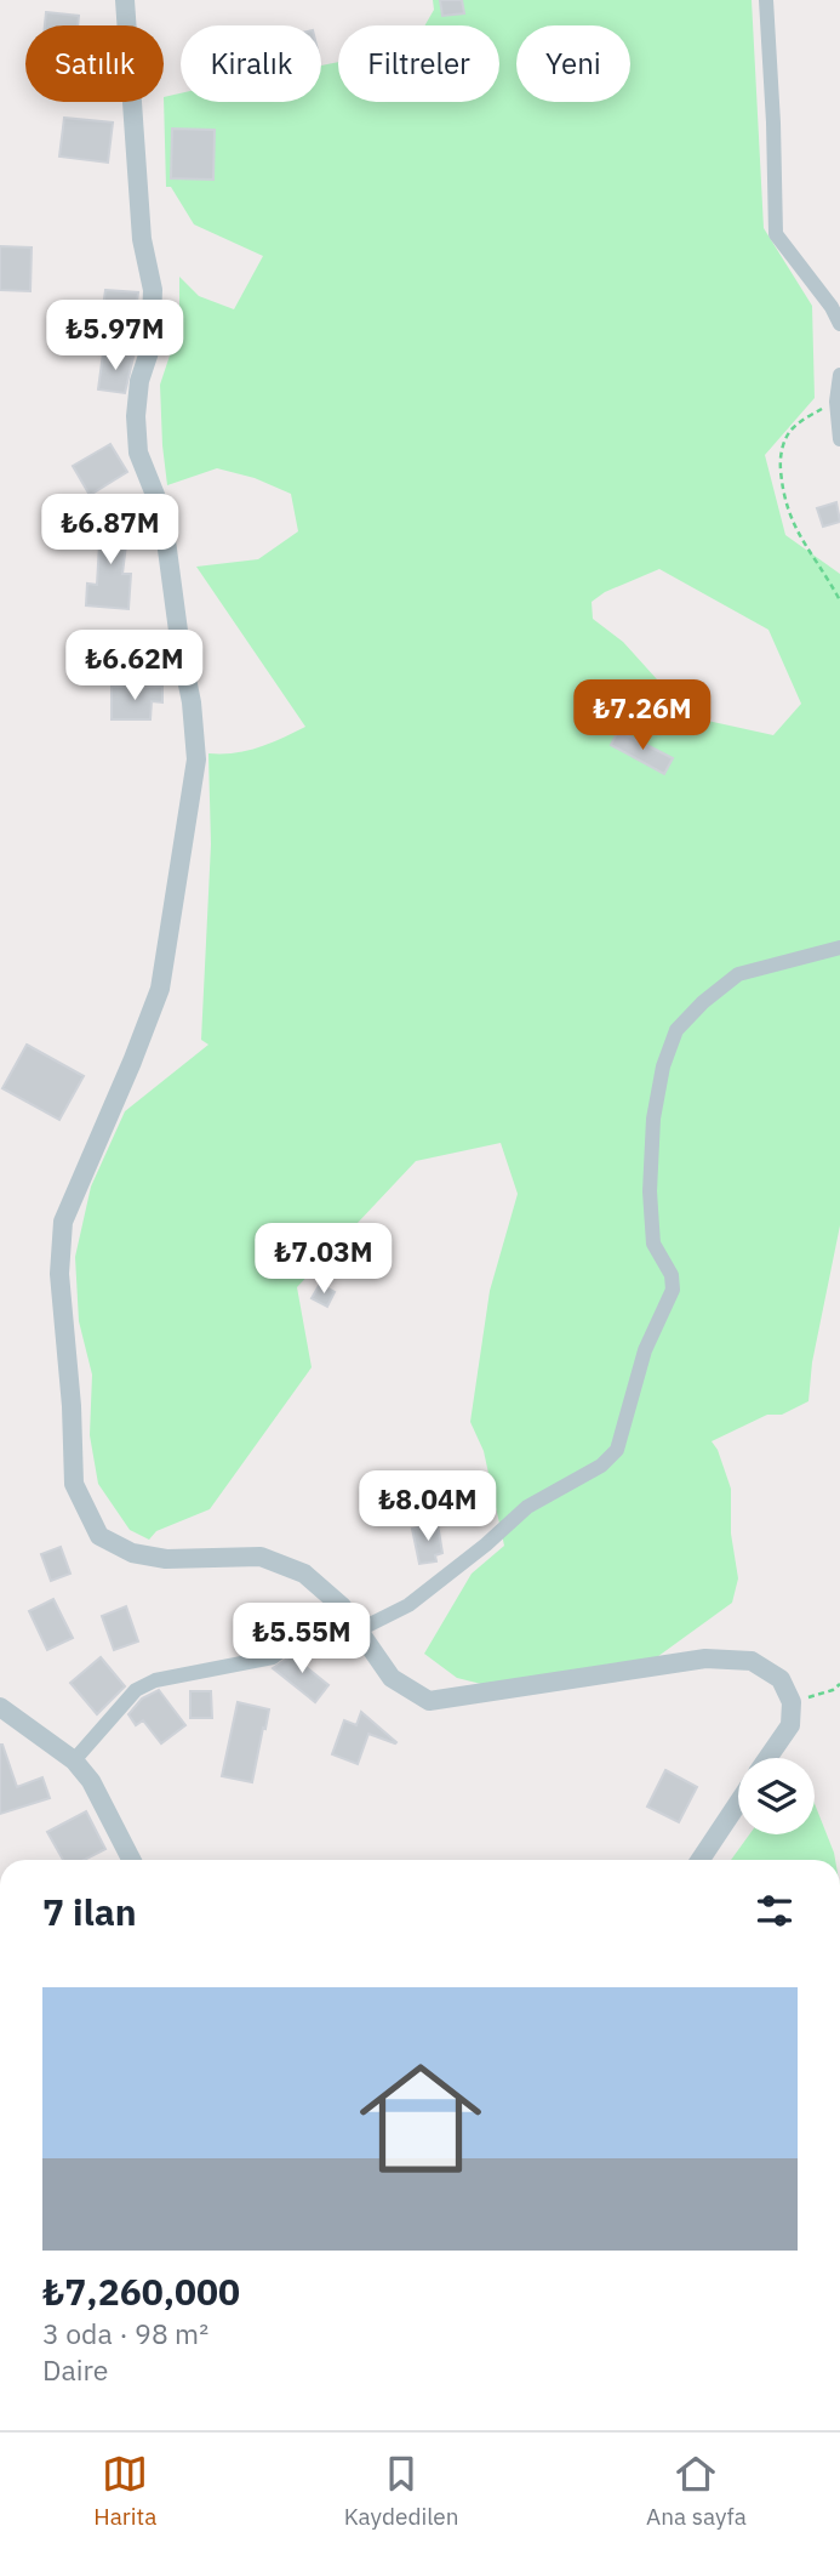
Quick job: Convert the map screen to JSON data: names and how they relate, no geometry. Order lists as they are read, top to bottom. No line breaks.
{"page":{"chip":["Satılık","Kiralık","Filtreler","Yeni"],"price":["₺5.97M","₺6.87M","₺6.62M","₺7.26M","₺7.03M","₺8.04M","₺5.55M"],"heading":"7 ilan","list":[{"name":"₺7,260,000","note":"3 oda · 98 m² · Daire"}],"tabs":["Harita","Kaydedilen","Ana sayfa"]}}
